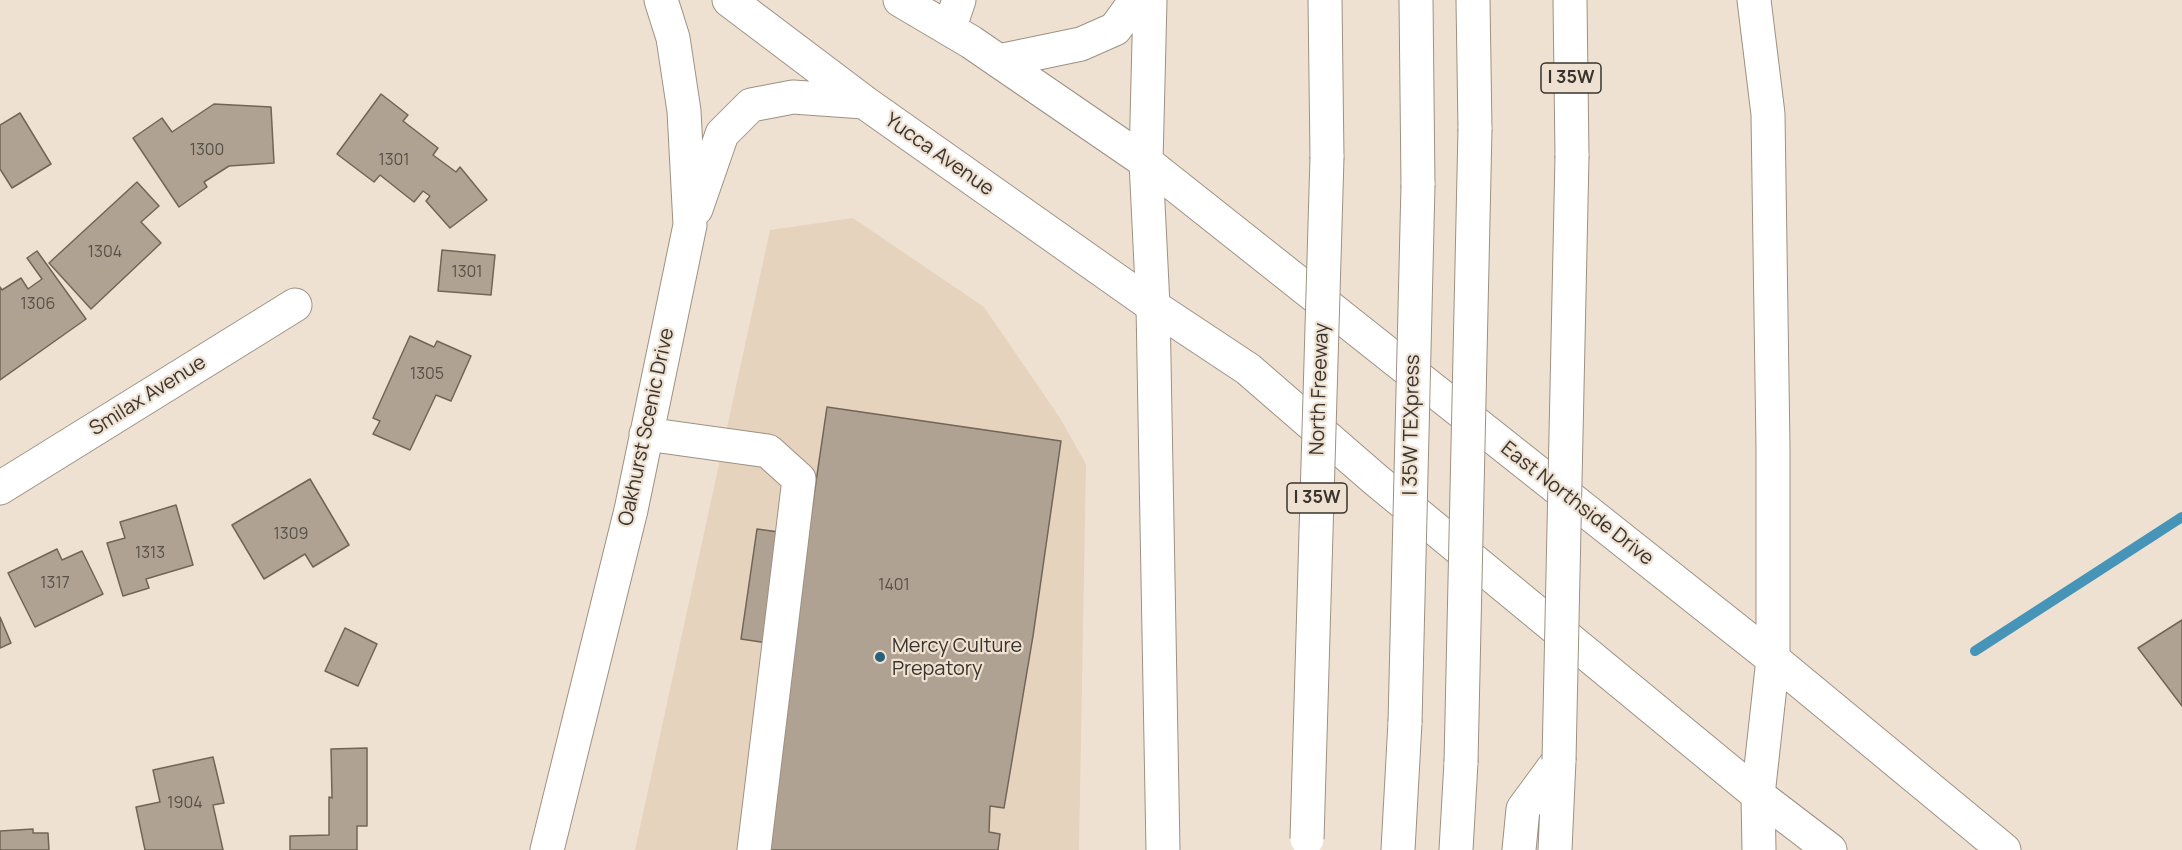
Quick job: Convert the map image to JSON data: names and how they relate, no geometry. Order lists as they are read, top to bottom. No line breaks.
{"streets":{"main road":["I 35W","Yucca Avenue","North Freeway","Smilax Avenue","I 35W TEXpress","Oakhurst Scenic Drive","East Northside Drive"]},"places":["Mercy Culture Prepatory"],"house_numbers":["1300","1301","1304","1301","1306","1305","1309","1313","1317","1401","1904"]}
